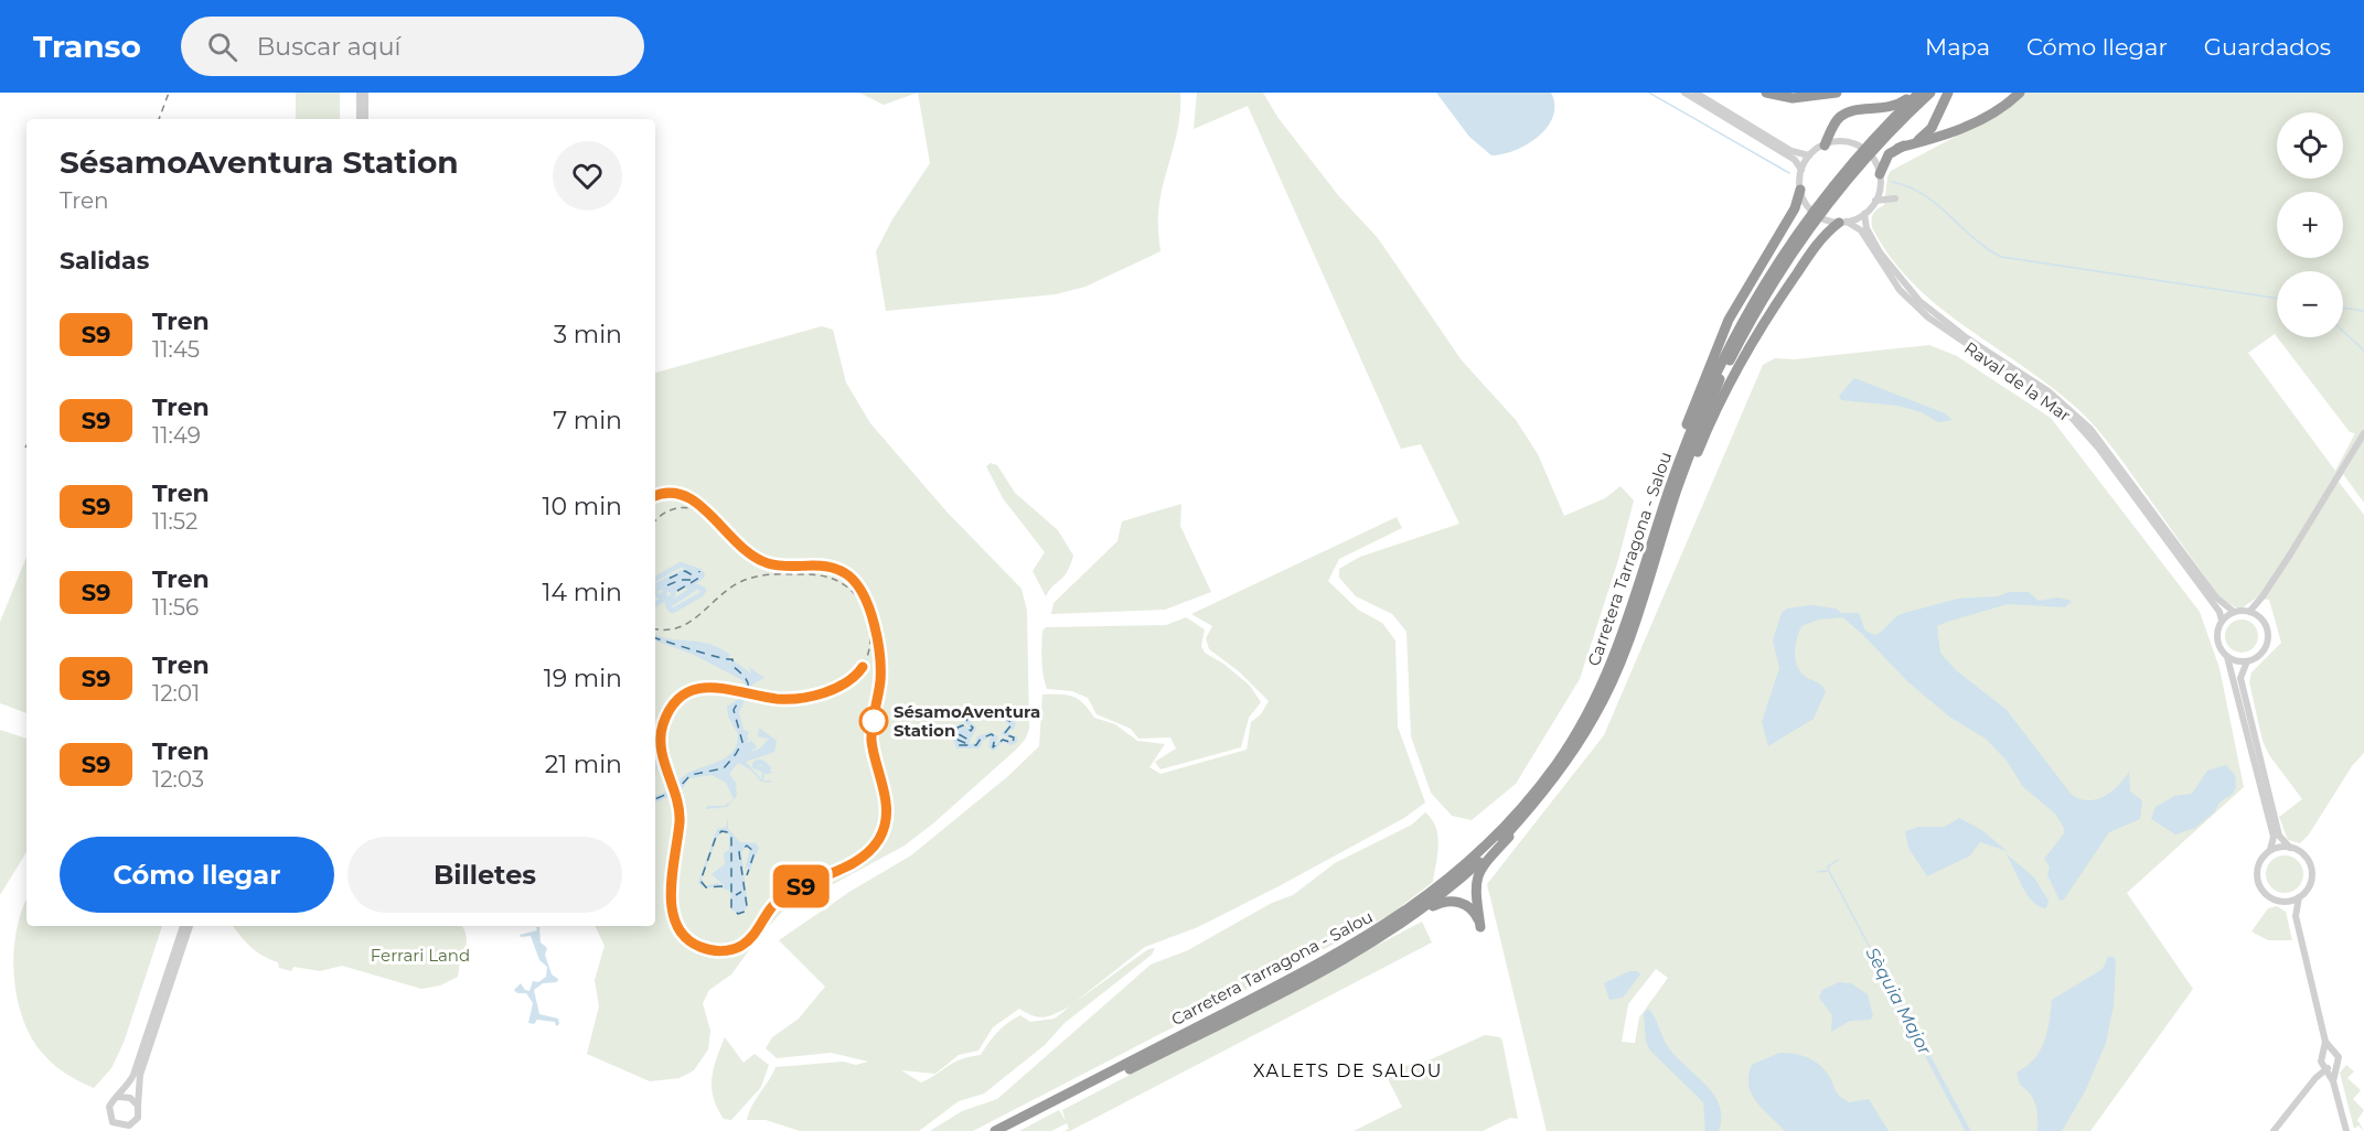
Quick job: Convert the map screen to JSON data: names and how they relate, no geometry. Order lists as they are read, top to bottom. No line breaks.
{"streets":{"highway":["Carretera Tarragona - Salou"],"street":["Raval de la Mar"]},"districts":["XALETS DE SALOU"],"water":["Sèquia Major"],"parks":["Ferrari Land"],"places":["SésamoAventura Station"],"page":{"header":"Transo","search":"Buscar aquí","nav":["Mapa","Cómo llegar","Guardados"],"on_map":"S9","map_buttons":["+","−"],"heading":[["SésamoAventura Station","Tren"],"Salidas"],"list":[{"mark":"S9","name":"Tren","note":"11:45","value":"3 min"},{"mark":"S9","name":"Tren","note":"11:49","value":"7 min"},{"mark":"S9","name":"Tren","note":"11:52","value":"10 min"},{"mark":"S9","name":"Tren","note":"11:56","value":"14 min"},{"mark":"S9","name":"Tren","note":"12:01","value":"19 min"},{"mark":"S9","name":"Tren","note":"12:03","value":"21 min"}],"buttons":["Cómo llegar","Billetes"]}}
